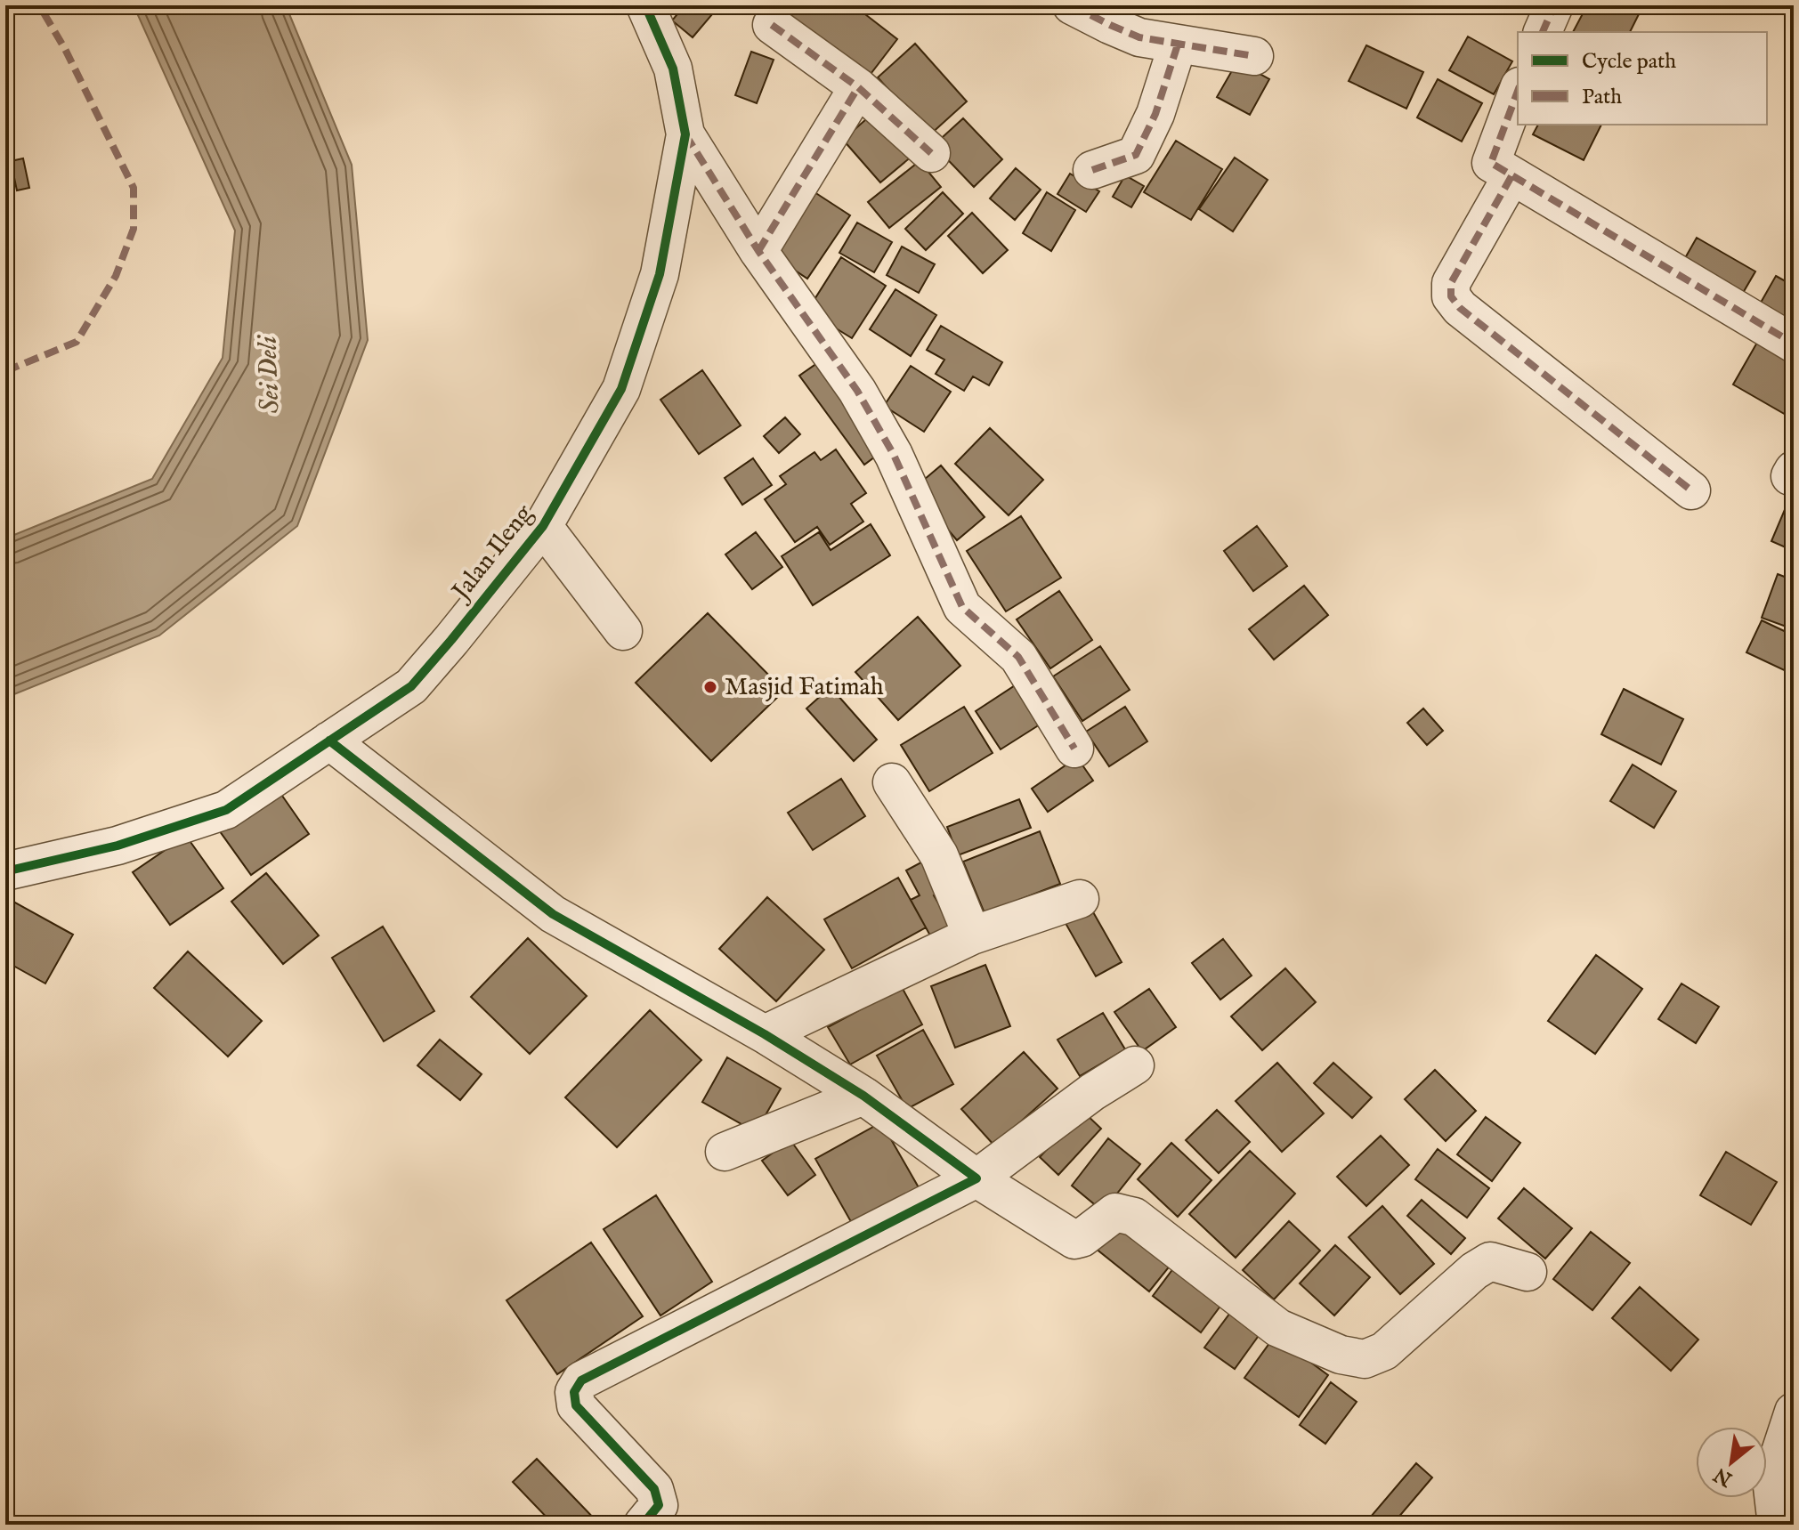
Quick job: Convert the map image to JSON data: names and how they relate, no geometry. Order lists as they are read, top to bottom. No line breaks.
{"streets":{"street":["Jalan Ileng"]},"water":["Sei Deli"],"places":["Masjid Fatimah"],"legend":["Cycle path","Path"],"north":"bottom left"}
